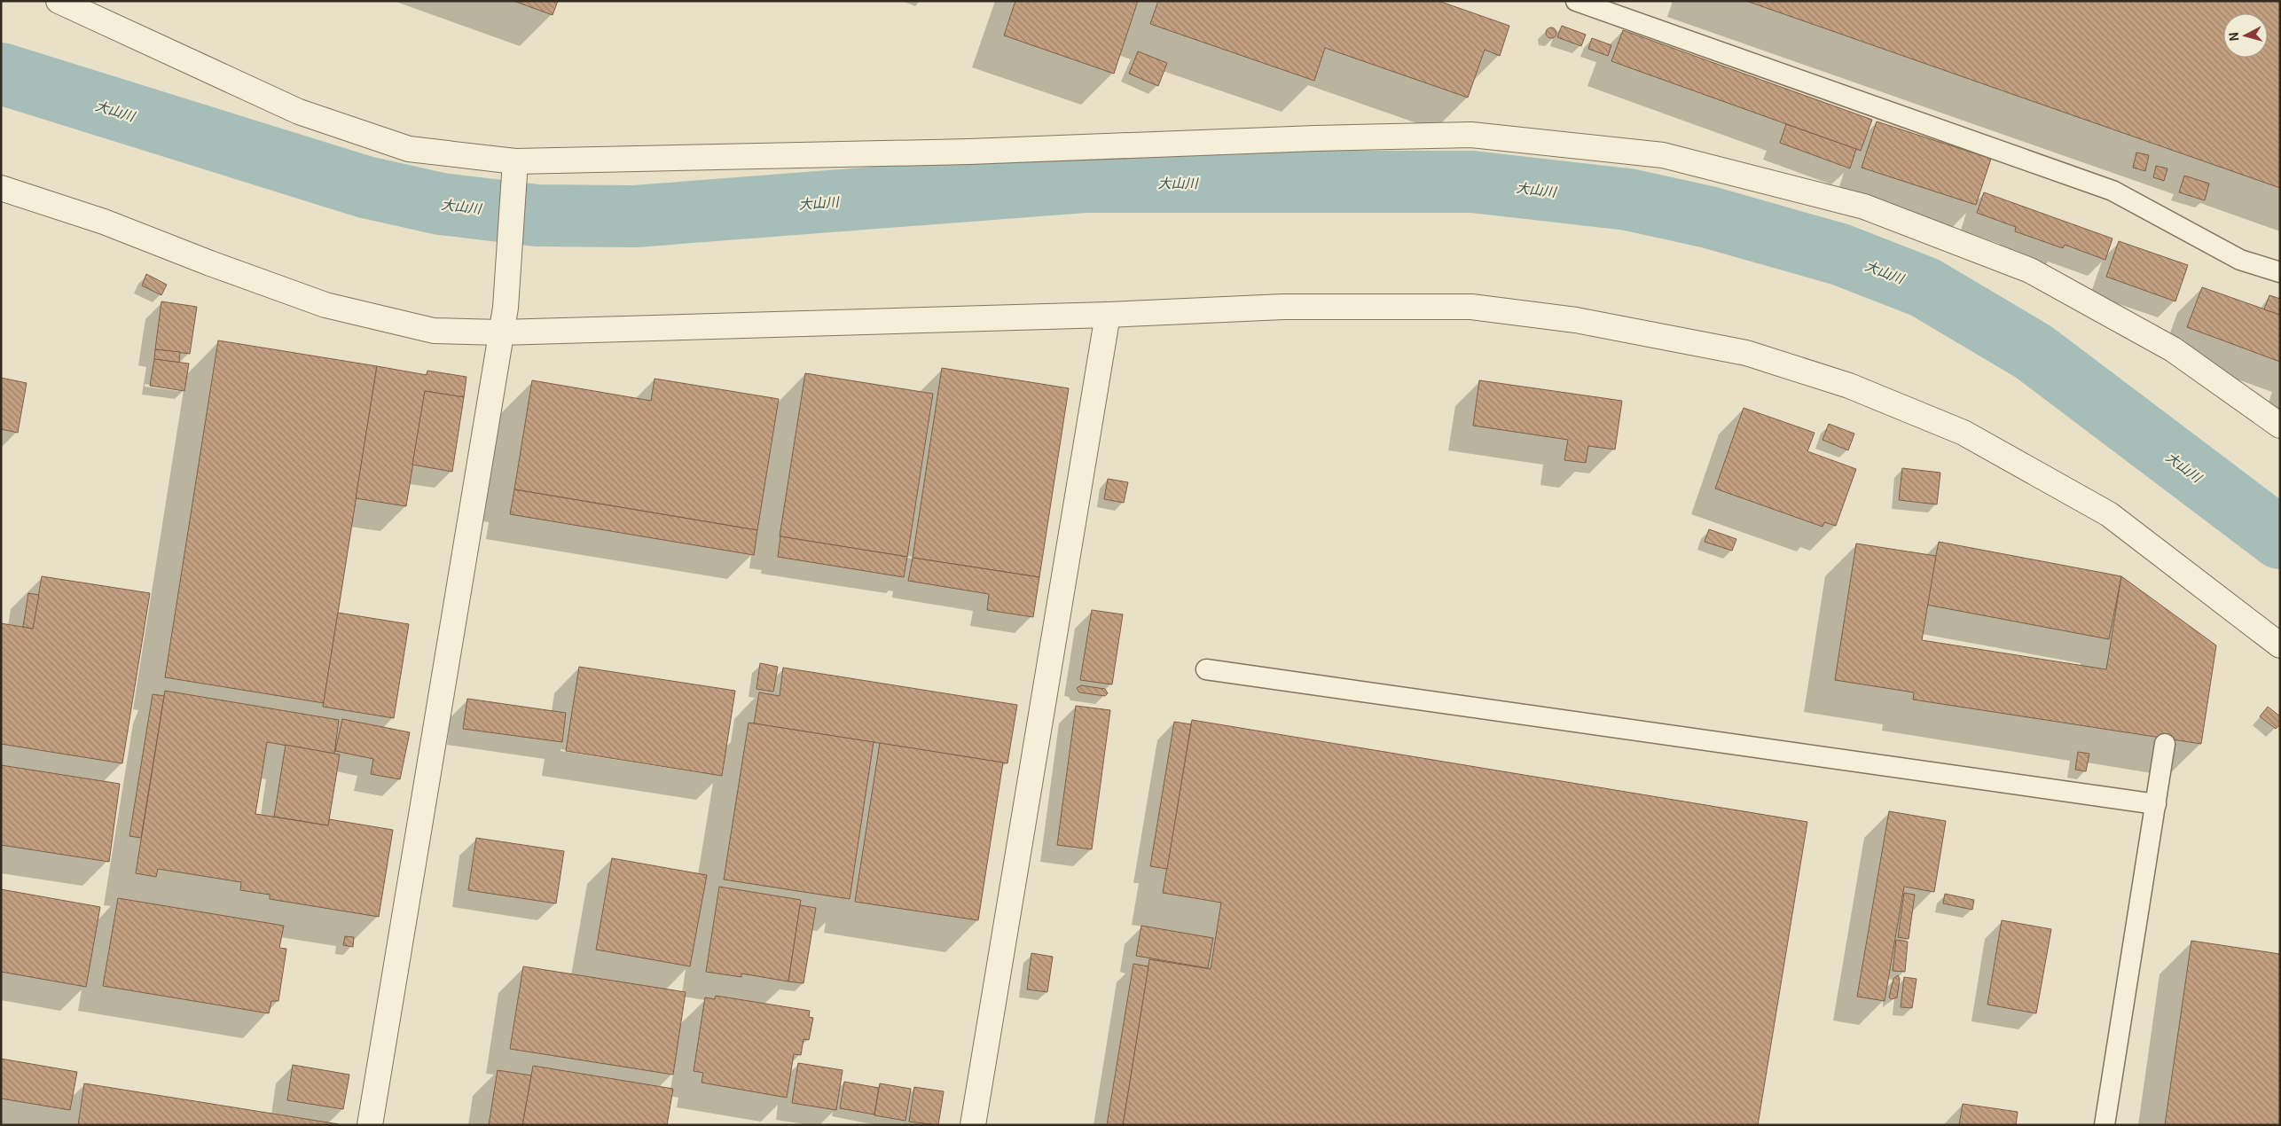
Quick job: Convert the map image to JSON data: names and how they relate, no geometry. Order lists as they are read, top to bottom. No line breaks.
{"water":["大山川"],"north":"left"}
